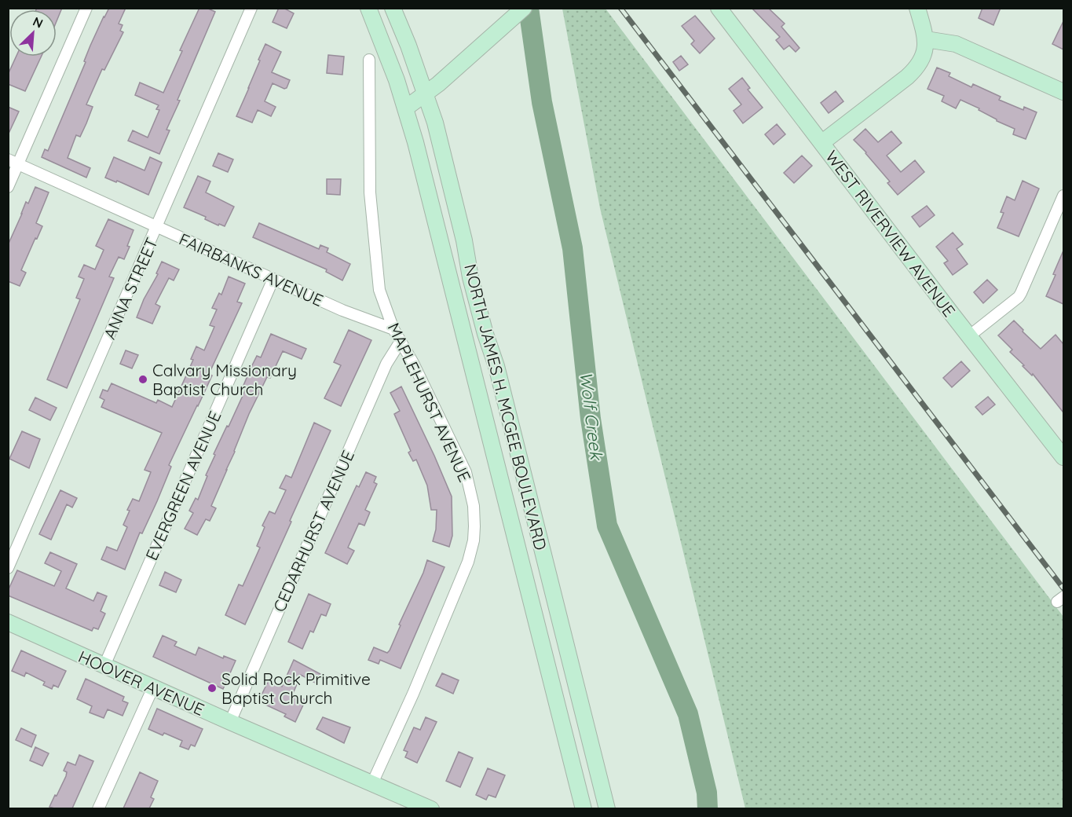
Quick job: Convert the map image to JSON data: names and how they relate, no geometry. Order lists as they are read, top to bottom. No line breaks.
{"streets":{"main road":["WEST RIVERVIEW AVENUE","NORTH JAMES H. MCGEE BOULEVARD","HOOVER AVENUE"],"street":["FAIRBANKS AVENUE","ANNA STREET","MAPLEHURST AVENUE","EVERGREEN AVENUE","CEDARHURST AVENUE"]},"crossings":[["FAIRBANKS AVENUE","ANNA STREET"],["FAIRBANKS AVENUE","MAPLEHURST AVENUE"],["FAIRBANKS AVENUE","EVERGREEN AVENUE"],["MAPLEHURST AVENUE","CEDARHURST AVENUE"],["MAPLEHURST AVENUE","HOOVER AVENUE"],["EVERGREEN AVENUE","HOOVER AVENUE"],["CEDARHURST AVENUE","HOOVER AVENUE"]],"water":["Wolf Creek"],"places":["Calvary Missionary Baptist Church","Solid Rock Primitive Baptist Church"],"north":"top right"}
